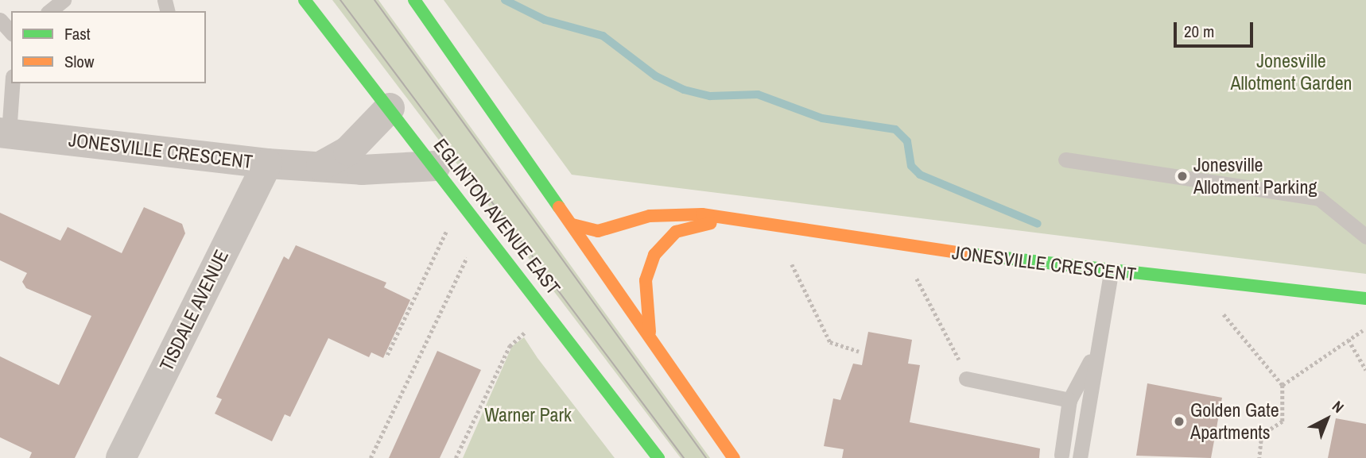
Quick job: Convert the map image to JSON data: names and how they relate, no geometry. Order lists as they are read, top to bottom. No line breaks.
{"streets":{"main road":["JONESVILLE CRESCENT","EGLINTON AVENUE EAST"],"street":["TISDALE AVENUE"]},"crossings":[["JONESVILLE CRESCENT","EGLINTON AVENUE EAST"],["JONESVILLE CRESCENT","TISDALE AVENUE"]],"parks":["Jonesville Allotment Garden","Warner Park"],"places":["Jonesville Allotment Parking","Golden Gate Apartments"],"legend":["Fast","Slow"],"scale_bar":"20 m","north":"top right"}
